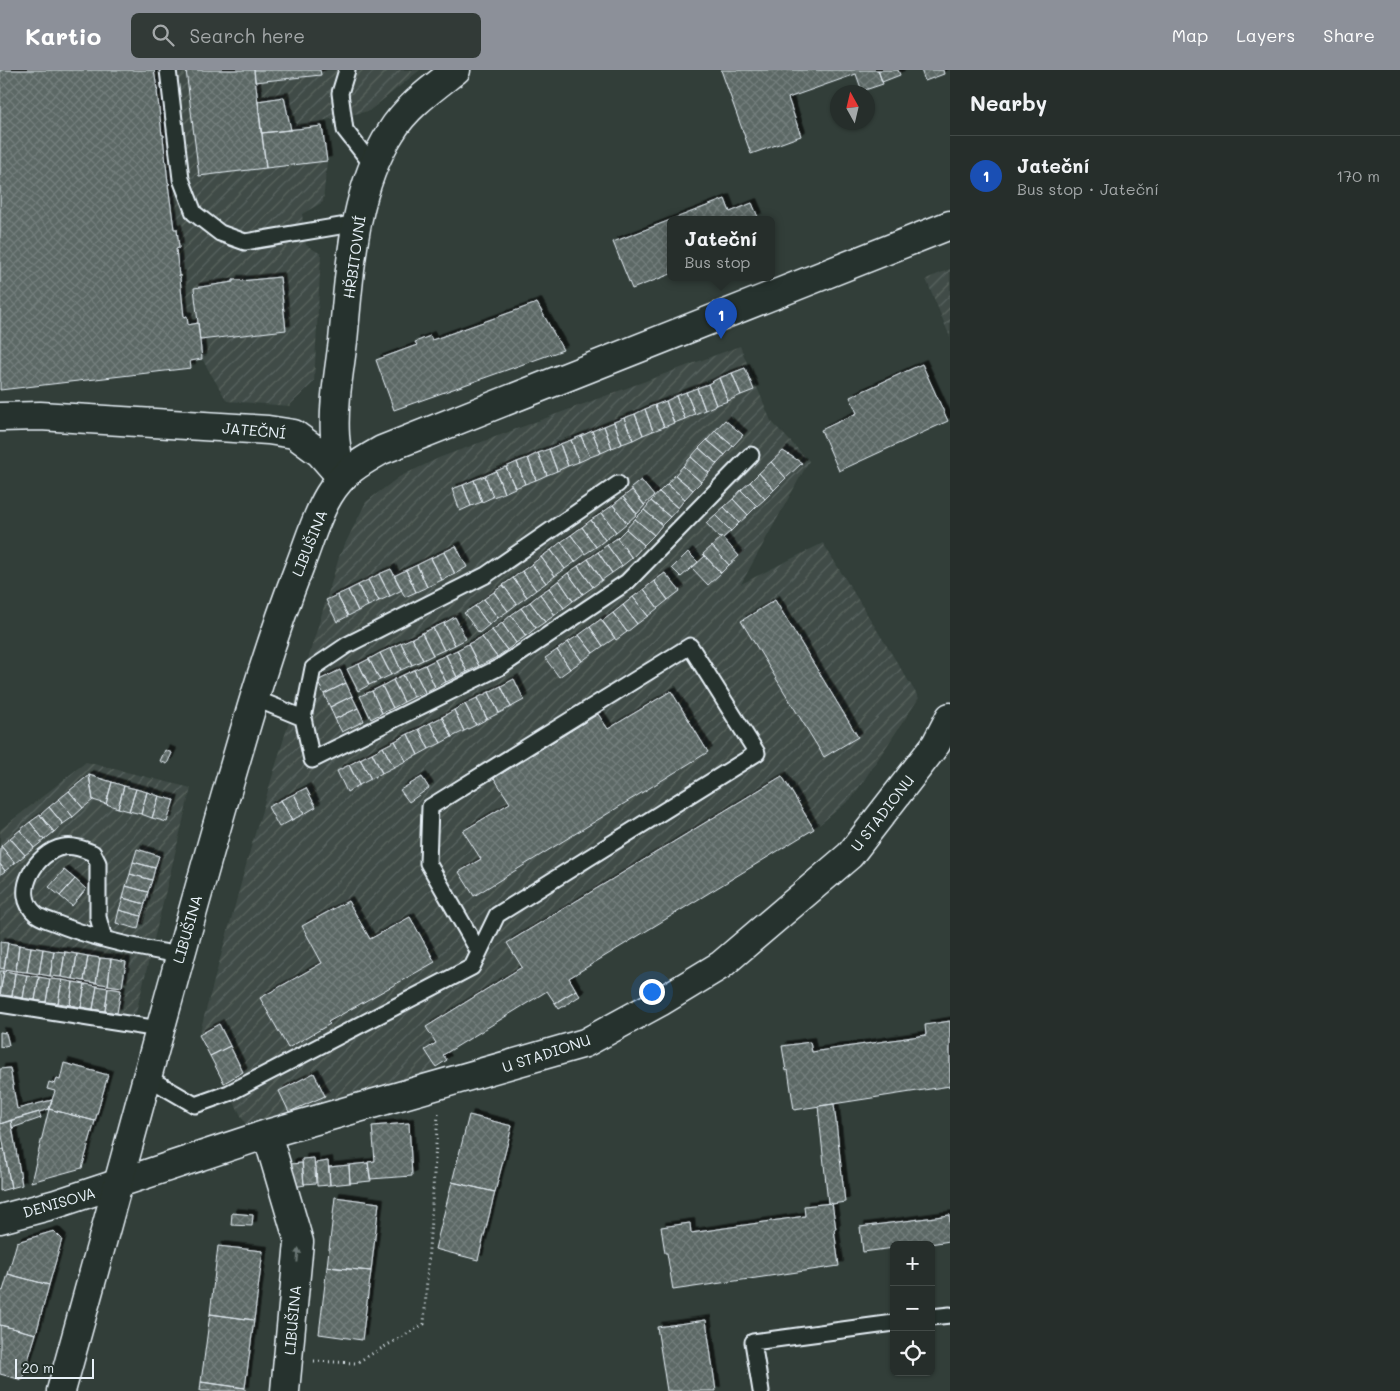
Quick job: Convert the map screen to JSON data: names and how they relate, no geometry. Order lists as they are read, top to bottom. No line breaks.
{"streets":{"street":["HŘBITOVNÍ","JATEČNÍ","LIBUŠINA","U STADIONU","DENISOVA"]},"crossings":[["HŘBITOVNÍ","JATEČNÍ"],["HŘBITOVNÍ","LIBUŠINA"],["JATEČNÍ","LIBUŠINA"],["LIBUŠINA","U STADIONU"],["LIBUŠINA","DENISOVA"],["U STADIONU","DENISOVA"]],"scale_bar":"20 m","north":"top","page":{"header":"Kartio","search":"Search here","nav":["Map","Layers","Share"],"heading":"Nearby","list":[{"mark":"1","name":"Jateční","note":"Bus stop · Jateční","value":"170 m"}],"popup":["Jateční","Bus stop"],"pins":"1","map_buttons":["+","−"],"scale":"20 m"}}
